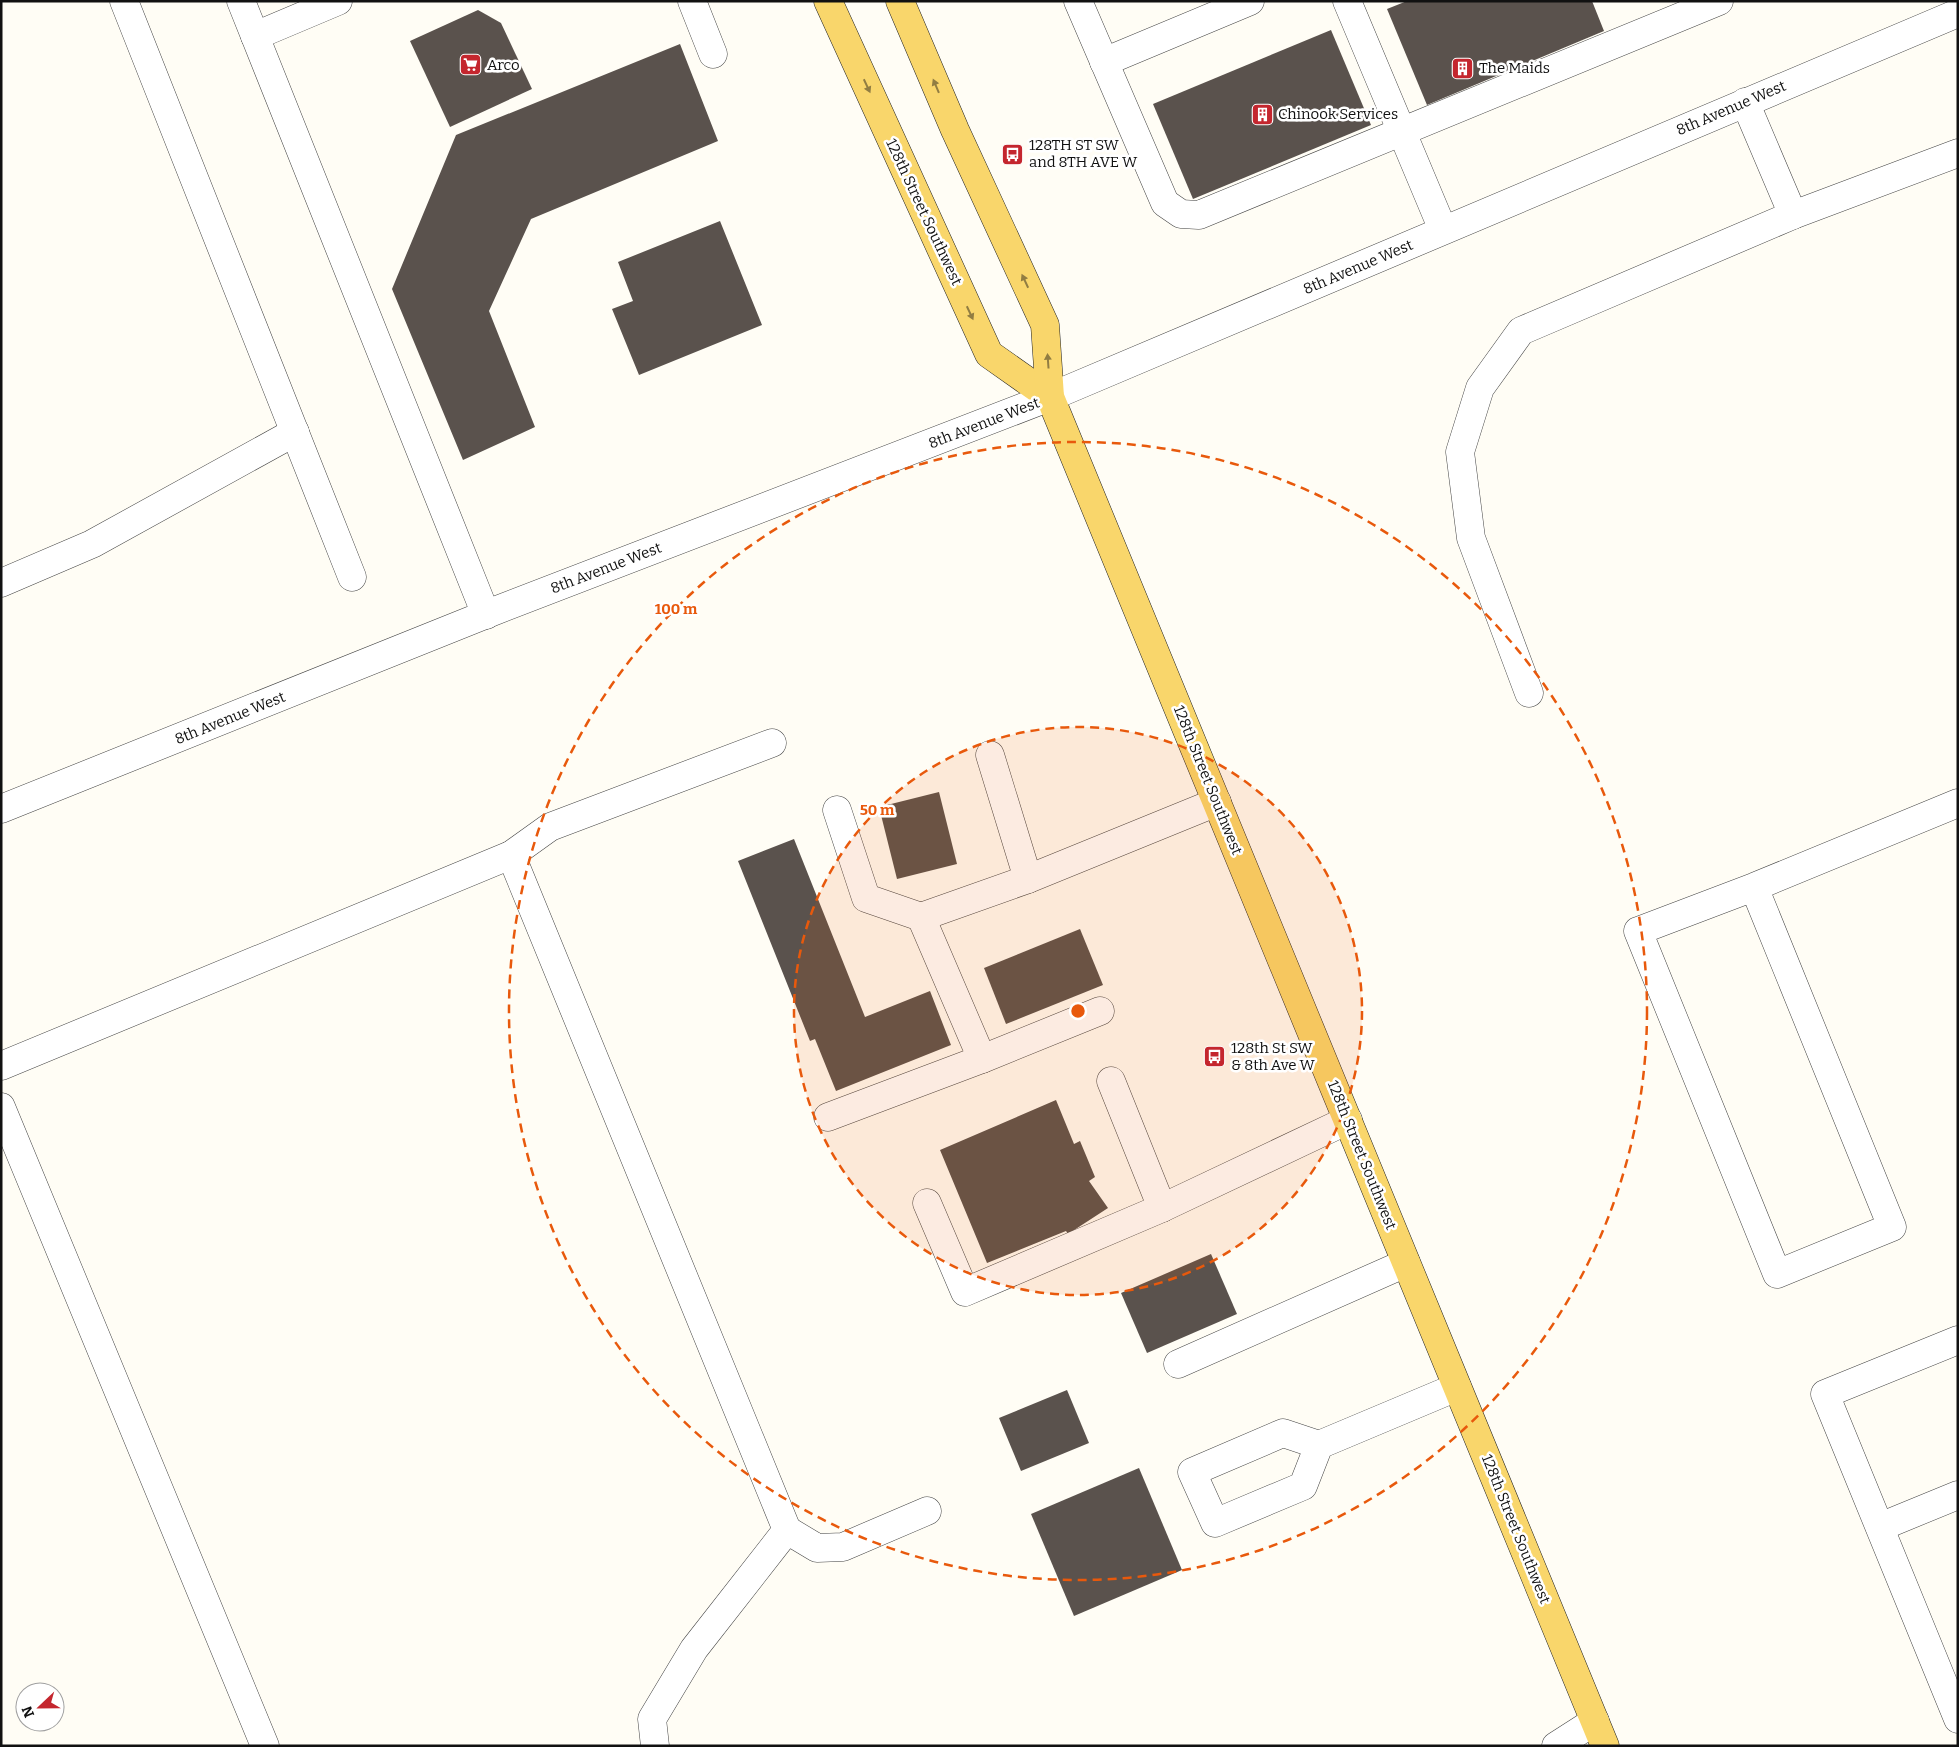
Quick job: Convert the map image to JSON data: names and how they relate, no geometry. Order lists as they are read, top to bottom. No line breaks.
{"streets":{"main road":["128th Street Southwest"],"street":["8th Avenue West"]},"crossings":[["8th Avenue West","128th Street Southwest"]],"places":{"supermarket":["Arco"],"building":["The Maids","Chinook Services"],"bus stop":["128TH ST SW and 8TH AVE W","128th St SW & 8th Ave W"]},"north":"left","rings":["100 m","50 m"]}
